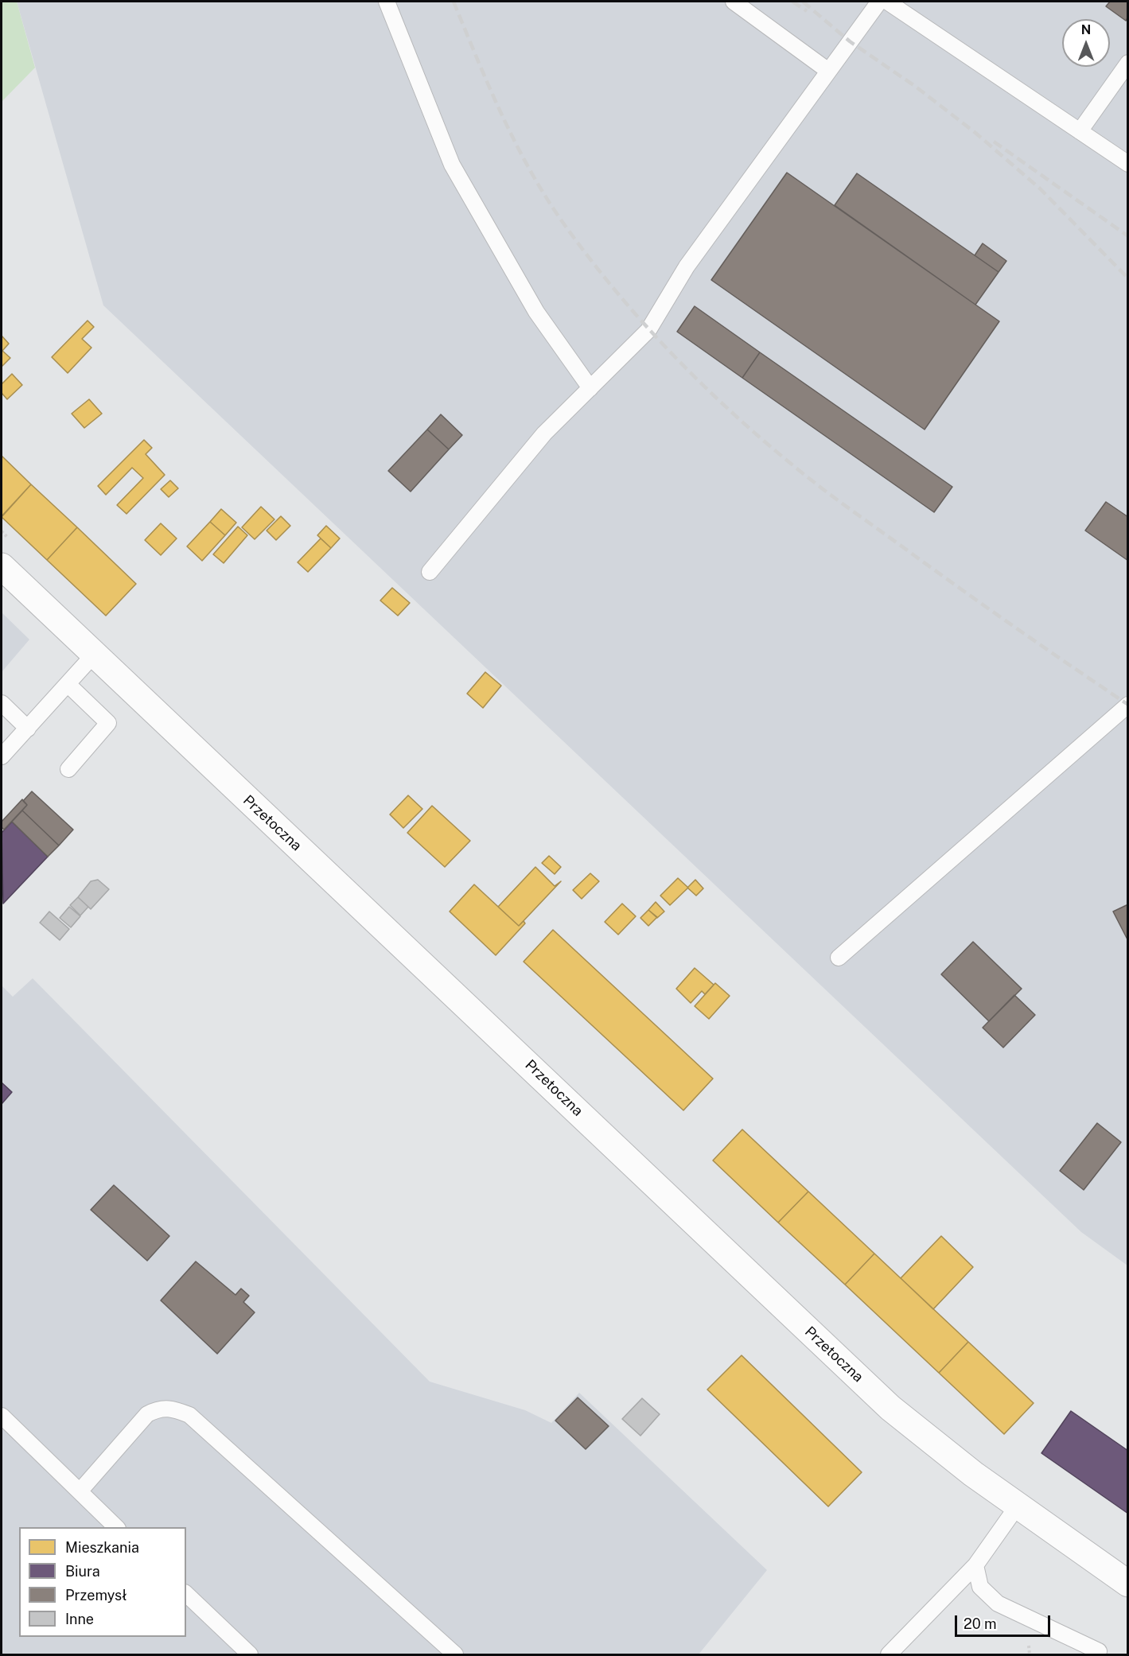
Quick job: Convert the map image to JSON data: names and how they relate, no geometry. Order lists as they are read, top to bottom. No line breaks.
{"streets":{"street":["Przetoczna"]},"legend":["Mieszkania","Biura","Przemysł","Inne"],"scale_bar":"20 m","north":"top"}
